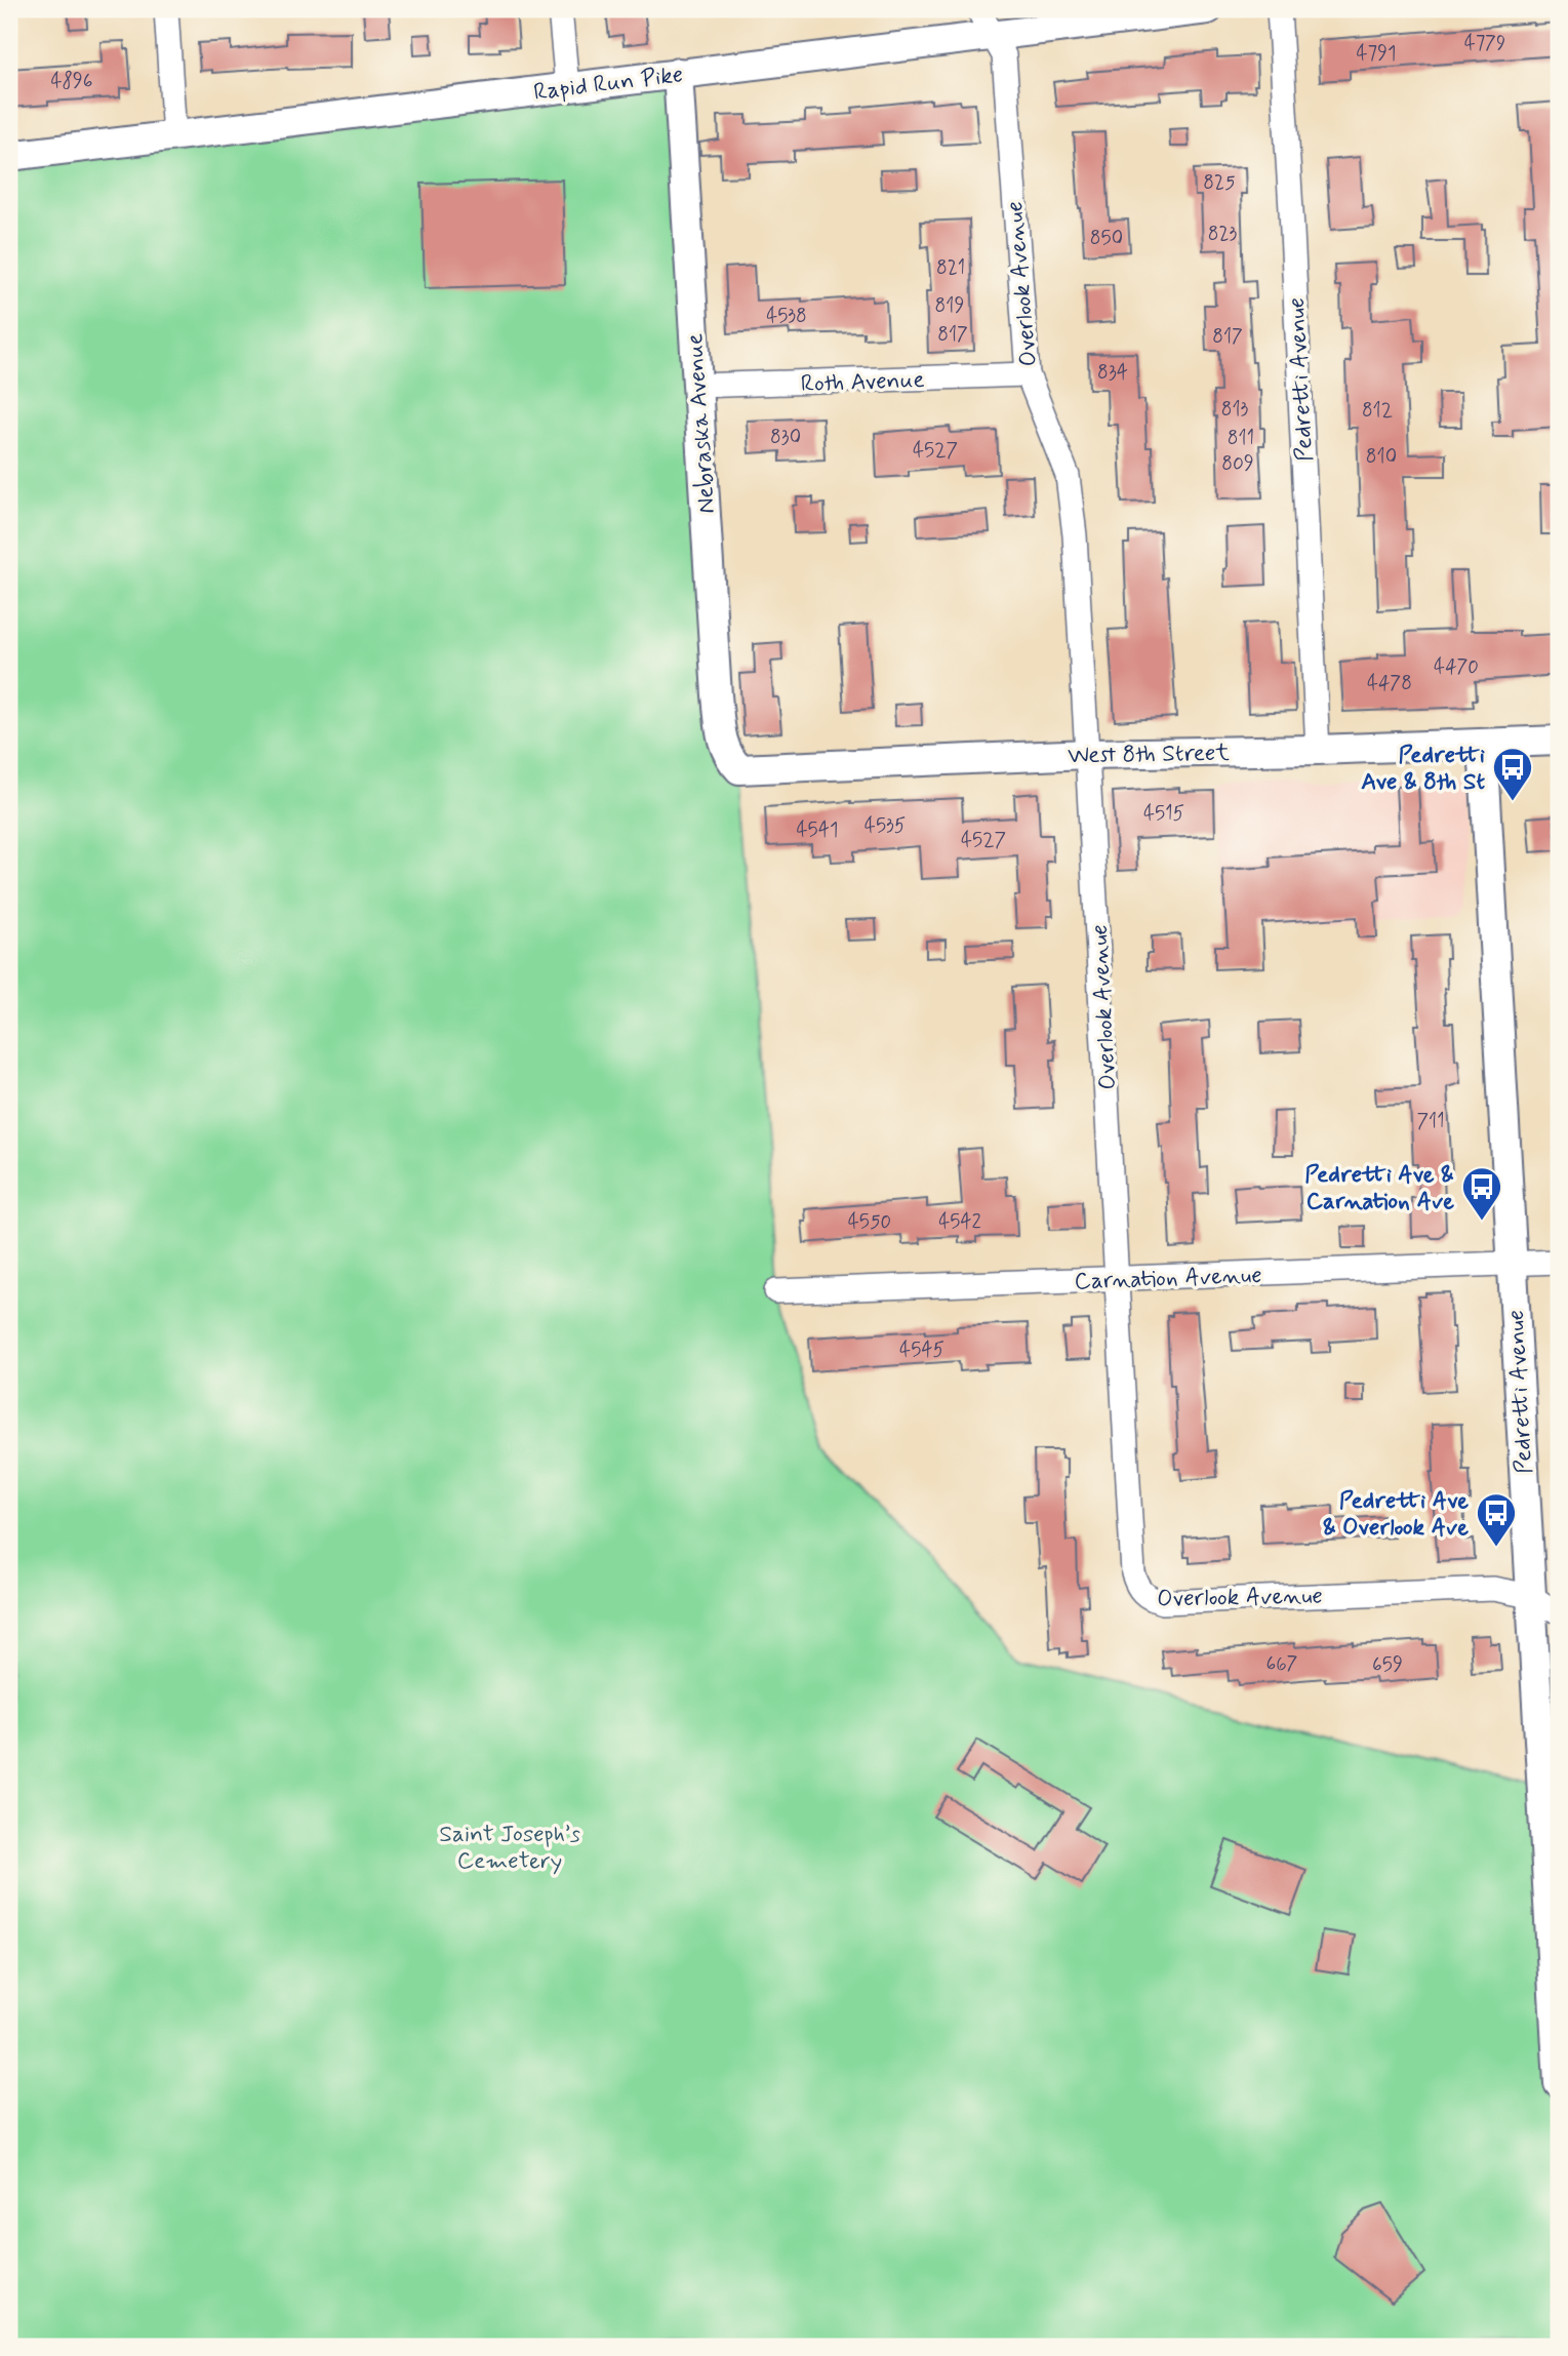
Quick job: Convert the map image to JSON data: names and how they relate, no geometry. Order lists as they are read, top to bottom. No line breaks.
{"streets":{"street":["Rapid Run Pike","Overlook Avenue","Pedretti Avenue","Roth Avenue","Nebraska Avenue","West 8th Street","Carnation Avenue"]},"crossings":[["Rapid Run Pike","Overlook Avenue"],["Rapid Run Pike","Nebraska Avenue"],["Overlook Avenue","Pedretti Avenue"],["Overlook Avenue","Roth Avenue"],["Overlook Avenue","West 8th Street"],["Overlook Avenue","Carnation Avenue"],["Pedretti Avenue","West 8th Street"],["Pedretti Avenue","Carnation Avenue"],["Roth Avenue","Nebraska Avenue"],["Nebraska Avenue","West 8th Street"]],"parks":["Saint Joseph’s Cemetery"],"places":{"bus stop":["Pedretti Ave & 8th St","Pedretti Ave & Carnation Ave","Pedretti Ave & Overlook Ave"]},"house_numbers":["4779","4791","4896","825","823","850","821","819","4538","817","817","834","813","812","830","811","4527","810","809","4470","4478","4515","4535","4541","4527","711","4550","4542","4545","667","659"]}
